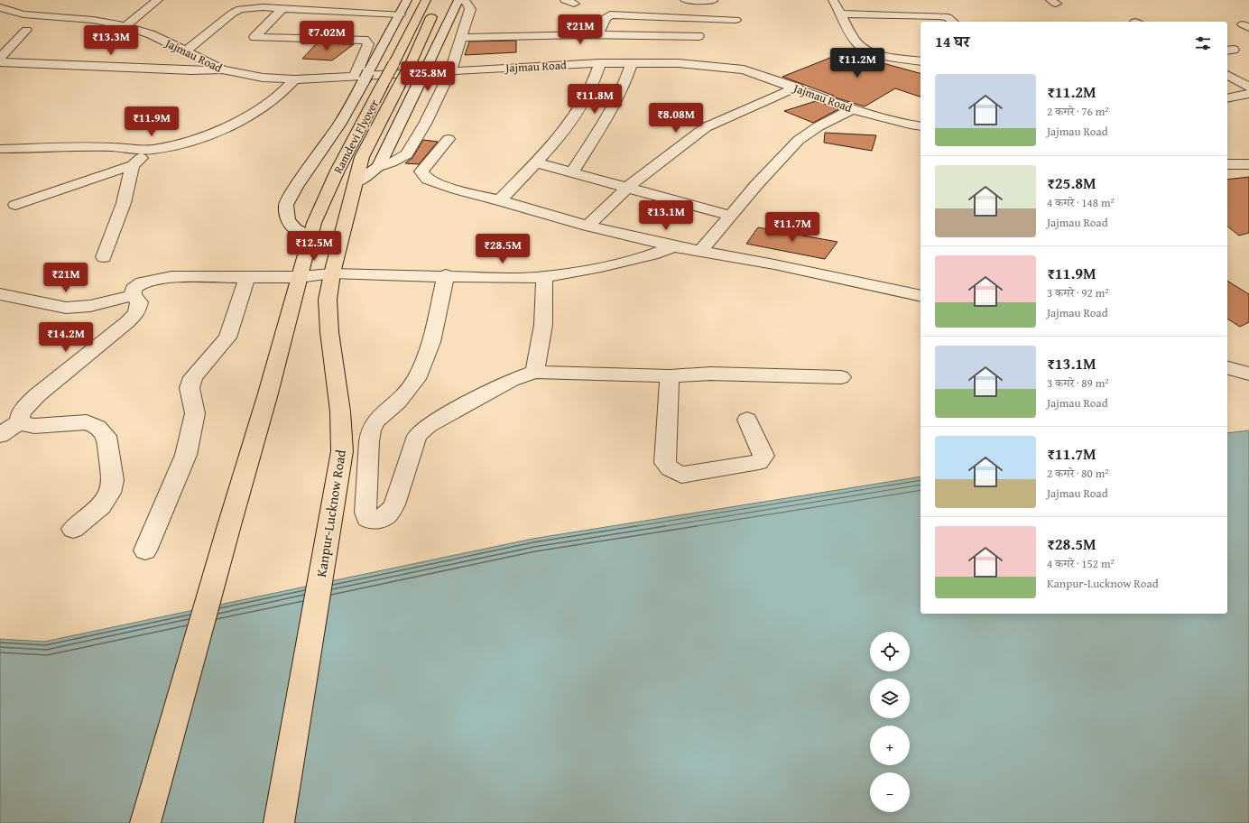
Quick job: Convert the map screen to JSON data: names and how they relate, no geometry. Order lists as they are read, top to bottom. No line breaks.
{"streets":{"highway":["Ramdevi Flyover","Kanpur-Lucknow Road"],"street":["Jajmau Road"]},"crossings":[["Ramdevi Flyover","Kanpur-Lucknow Road"]],"page":{"price":["₹21M","₹7.02M","₹13.3M","₹11.2M","₹25.8M","₹11.8M","₹8.08M","₹11.9M","₹13.1M","₹11.7M","₹12.5M","₹28.5M","₹21M","₹14.2M"],"heading":"14 घर","list":[{"name":"₹11.2M","note":"2 कमरे · 76 m² · Jajmau Road"},{"name":"₹25.8M","note":"4 कमरे · 148 m² · Jajmau Road"},{"name":"₹11.9M","note":"3 कमरे · 92 m² · Jajmau Road"},{"name":"₹13.1M","note":"3 कमरे · 89 m² · Jajmau Road"},{"name":"₹11.7M","note":"2 कमरे · 80 m² · Jajmau Road"},{"name":"₹28.5M","note":"4 कमरे · 152 m² · Kanpur-Lucknow Road"}],"map_buttons":["+","−"]}}
